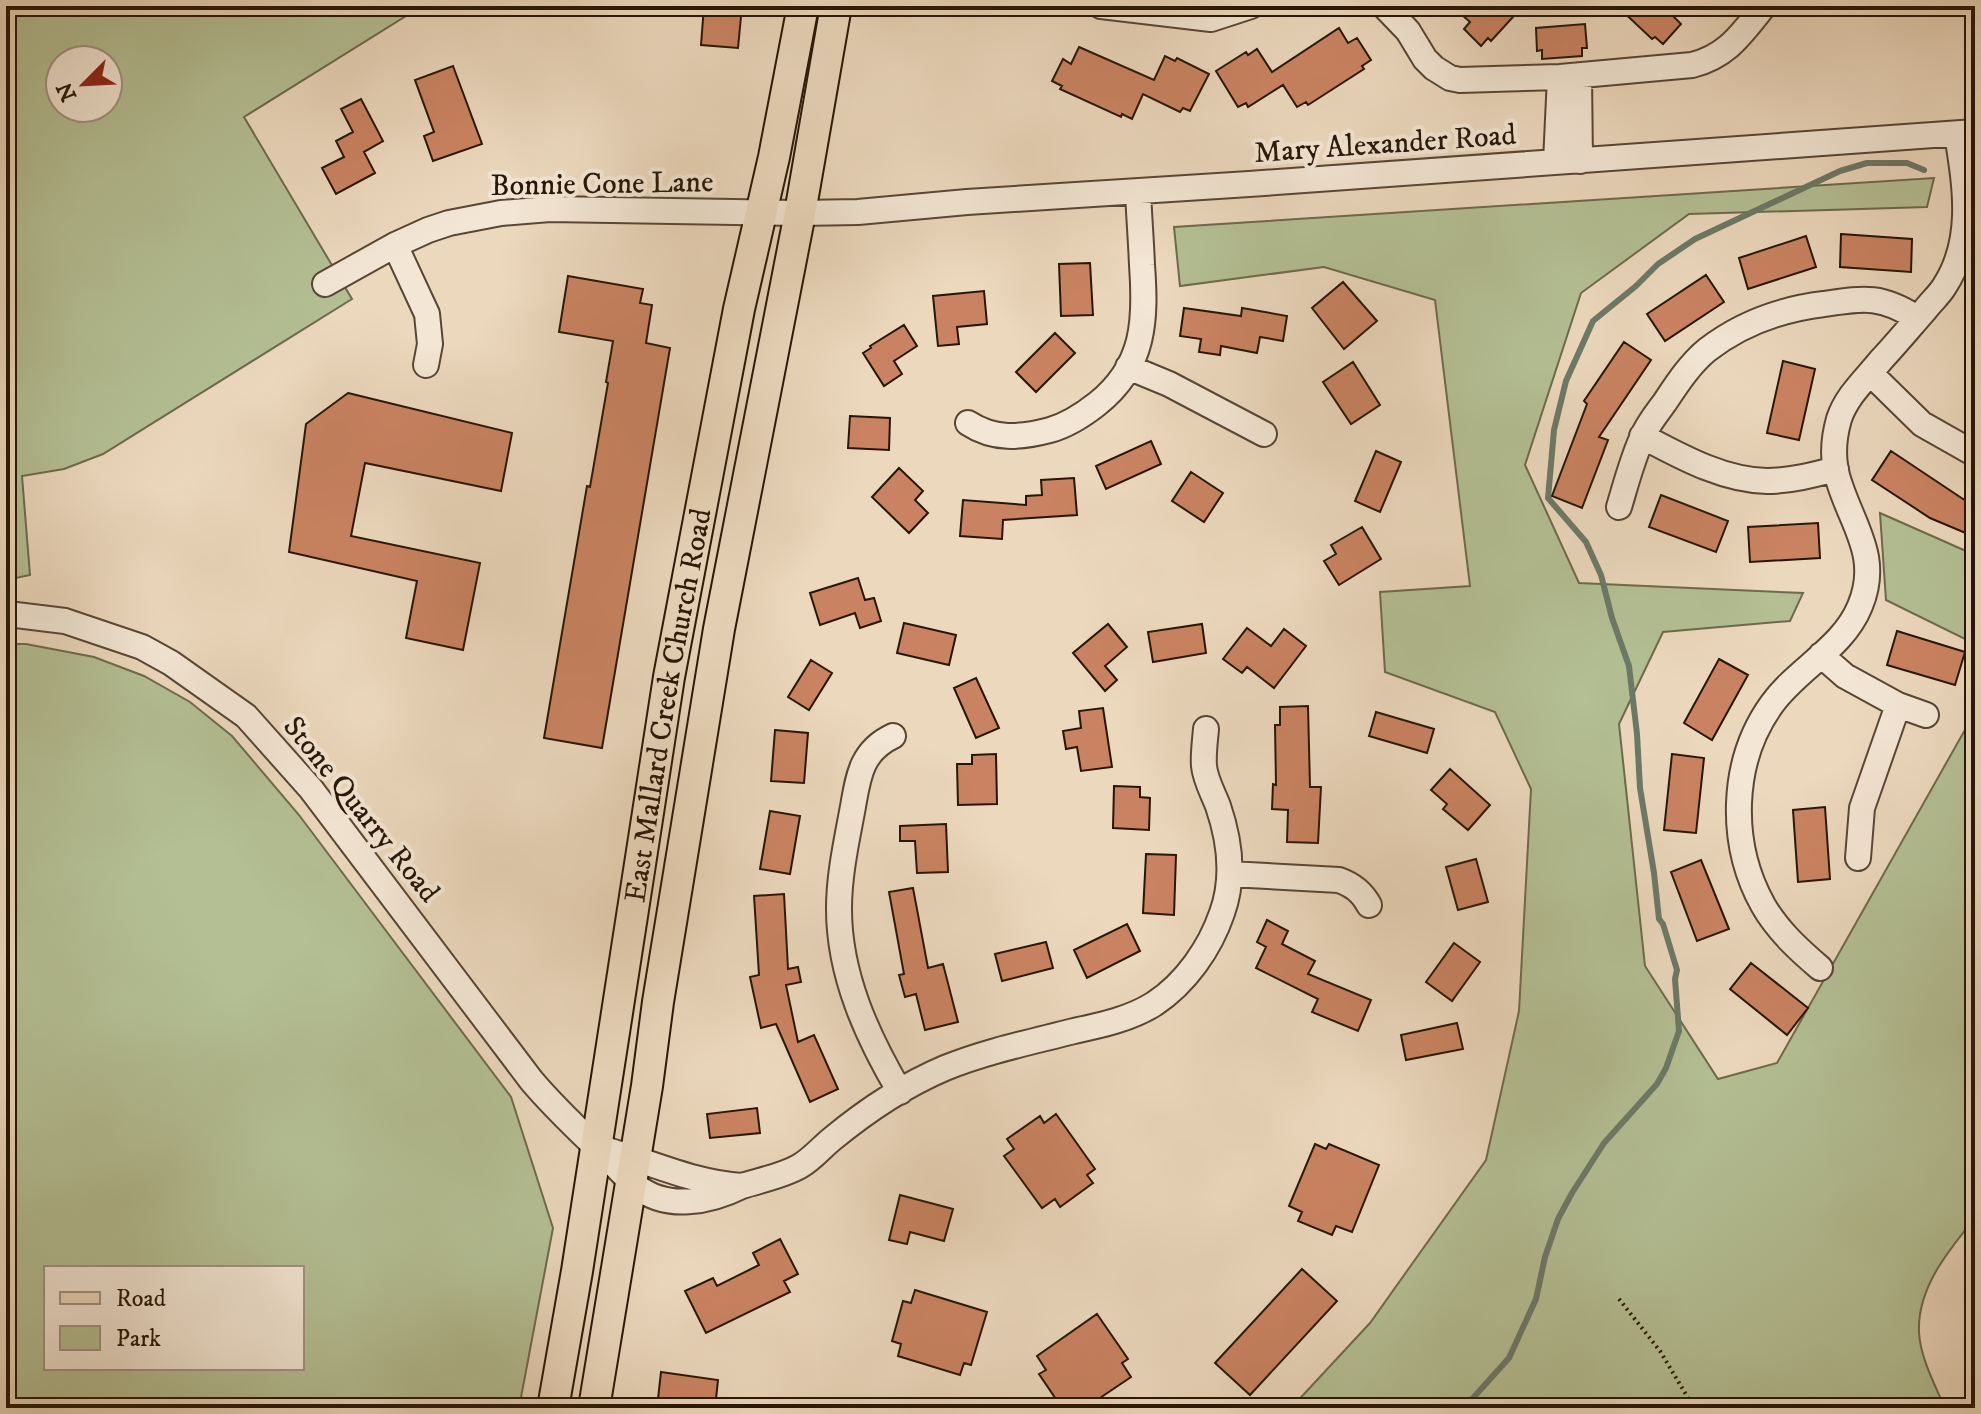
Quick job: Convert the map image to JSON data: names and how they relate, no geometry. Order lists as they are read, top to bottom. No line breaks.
{"streets":{"main road":["East Mallard Creek Church Road"],"street":["Mary Alexander Road","Bonnie Cone Lane","Stone Quarry Road"]},"crossings":[["Mary Alexander Road","Bonnie Cone Lane"],["Mary Alexander Road","East Mallard Creek Church Road"],["Bonnie Cone Lane","East Mallard Creek Church Road"],["East Mallard Creek Church Road","Stone Quarry Road"]],"legend":["Road","Park"],"north":"bottom left"}
